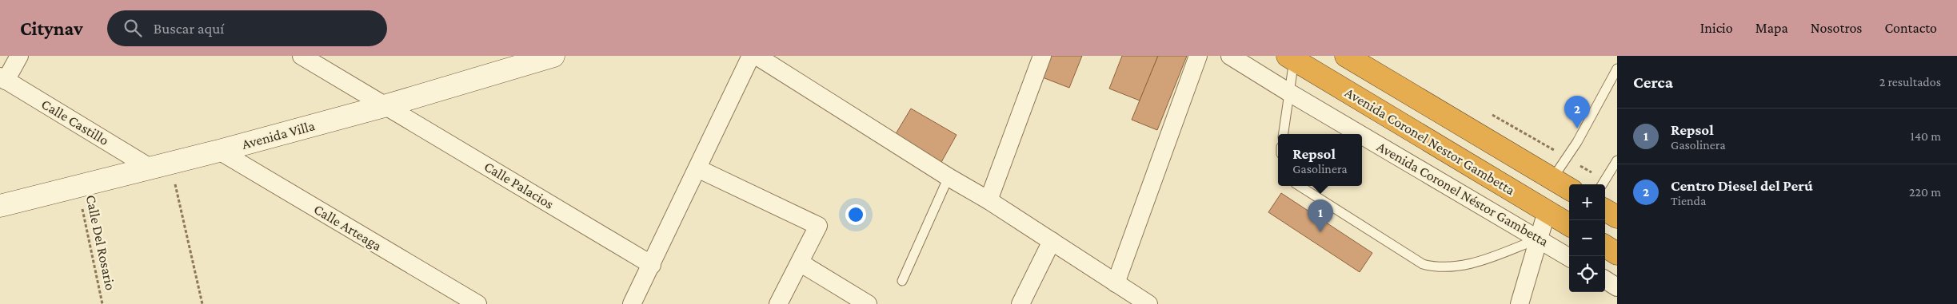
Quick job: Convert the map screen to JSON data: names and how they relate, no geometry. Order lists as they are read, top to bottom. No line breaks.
{"streets":{"highway":["Avenida Coronel Nestor Gambetta"],"street":["Calle Castillo","Avenida Villa","Calle Palacios","Avenida Coronel Néstor Gambetta","Calle Arteaga"],"path":["Calle Del Rosario"]},"crossings":[["Calle Castillo","Avenida Villa"],["Avenida Villa","Calle Palacios"],["Avenida Villa","Calle Arteaga"],["Avenida Villa","Calle Del Rosario"]],"page":{"header":"Citynav","search":"Buscar aquí","nav":["Inicio","Mapa","Nosotros","Contacto"],"heading":["Cerca","2 resultados"],"pins":["2","1"],"list":[{"mark":"1","name":"Repsol","note":"Gasolinera","value":"140 m"},{"mark":"2","name":"Centro Diesel del Perú","note":"Tienda","value":"220 m"}],"popup":["Repsol","Gasolinera"],"map_buttons":["+","−"]}}
